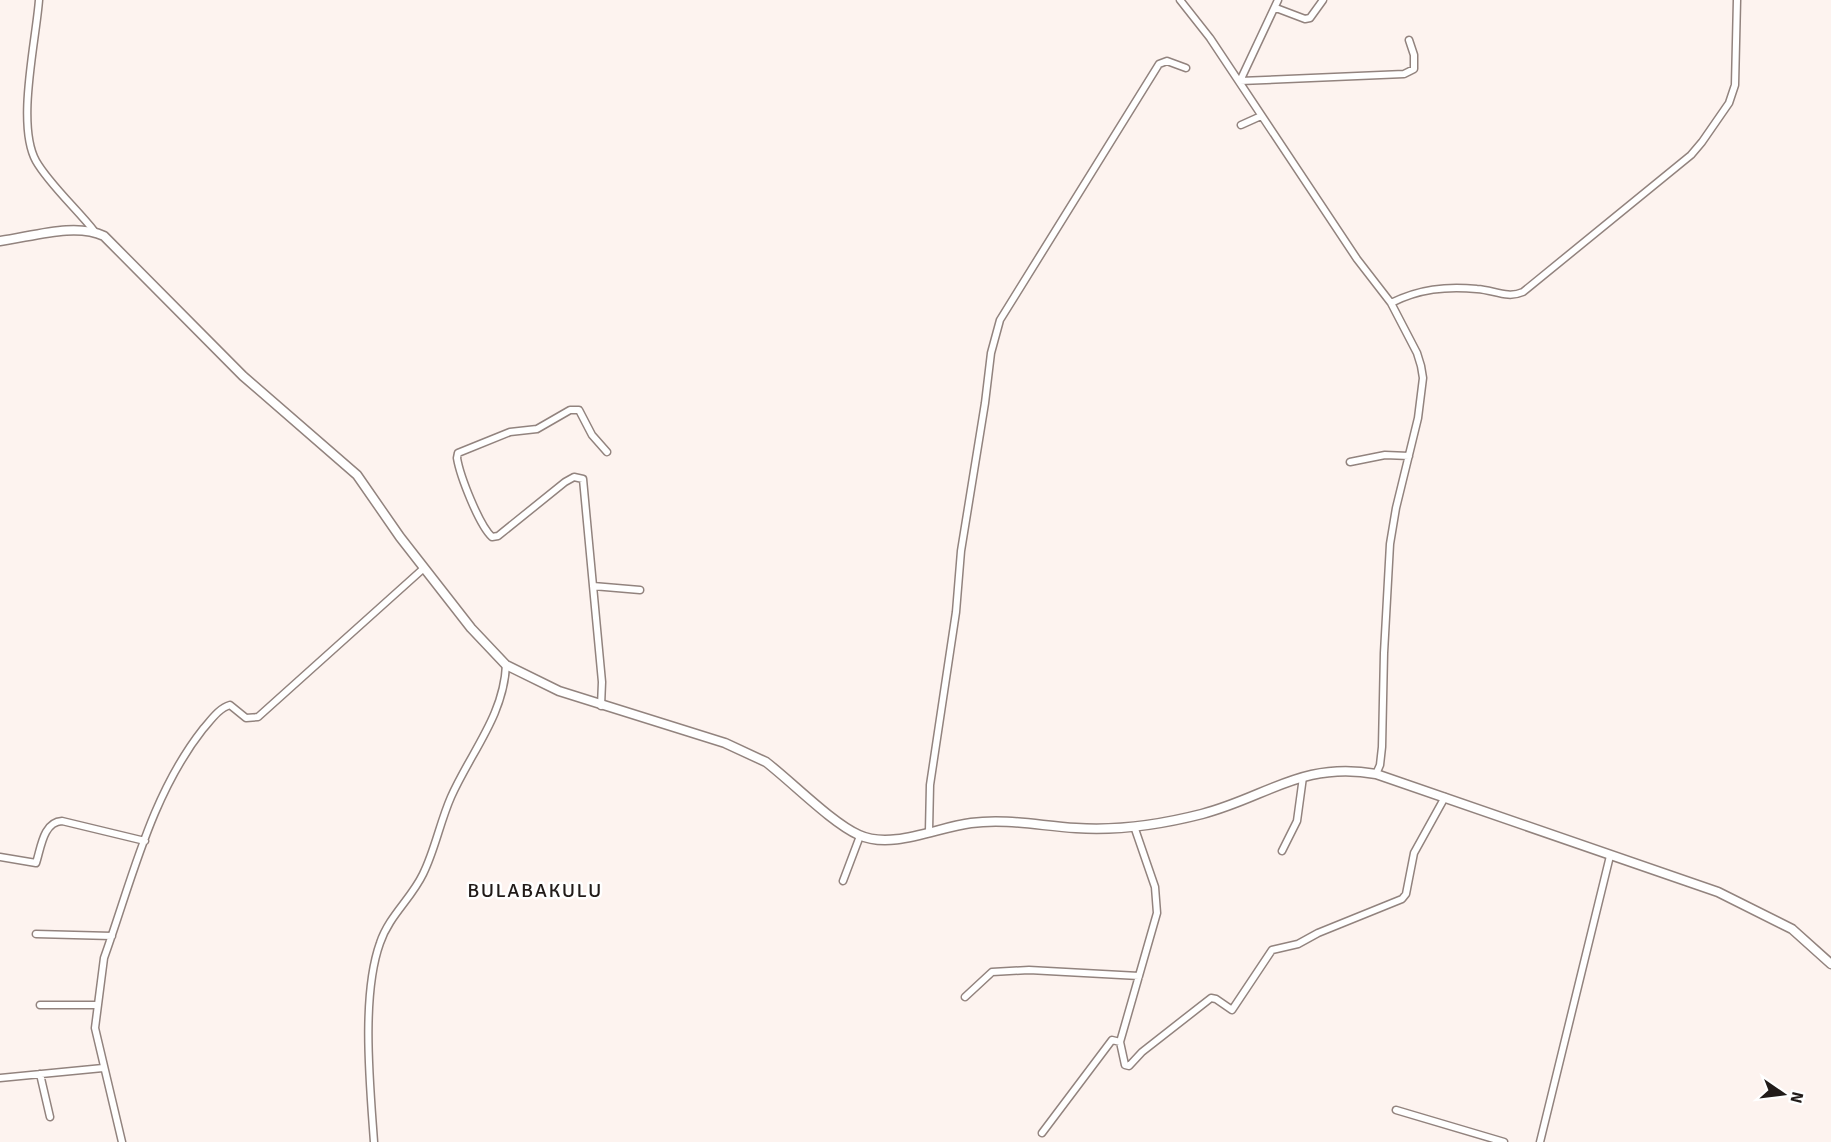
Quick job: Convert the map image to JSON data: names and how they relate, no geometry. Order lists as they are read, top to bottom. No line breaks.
{"districts":["BULABAKULU"],"north":"right"}
